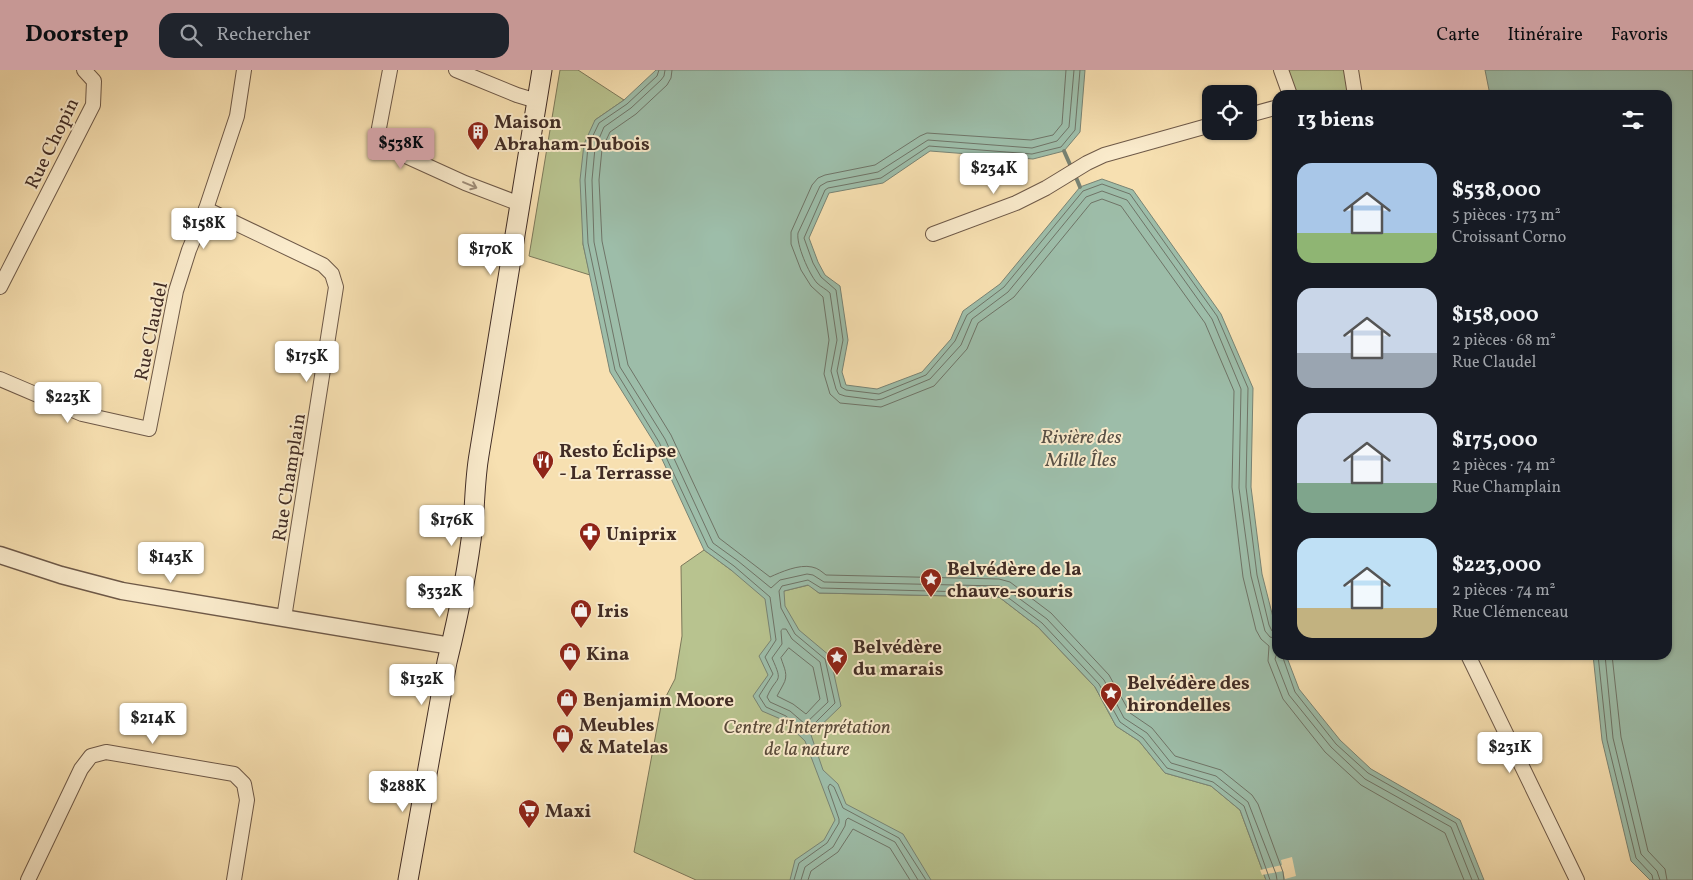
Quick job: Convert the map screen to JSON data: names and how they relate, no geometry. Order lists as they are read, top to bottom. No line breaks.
{"streets":{"street":["Rue Chopin","Rue Claudel","Rue Champlain"]},"crossings":[["Rue Claudel","Rue Champlain"]],"water":["Rivière des Mille Îles"],"parks":["Centre d'Interprétation de la nature"],"places":{"building":["Maison Abraham-Dubois"],"restaurant":["Resto Éclipse - La Terrasse"],"pharmacy":["Uniprix"],"place":["Belvédère de la chauve-souris","Belvédère du marais","Belvédère des hirondelles"],"shop":["Iris","Kina","Benjamin Moore","Meubles & Matelas"],"supermarket":["Maxi"]},"page":{"header":"Doorstep","search":"Rechercher","nav":["Carte","Itinéraire","Favoris"],"heading":"13 biens","price":["$538K","$234K","$158K","$170K","$175K","$223K","$176K","$143K","$332K","$132K","$214K","$231K","$288K"],"list":[{"name":"$538,000","note":"5 pièces · 173 m² · Croissant Corno"},{"name":"$158,000","note":"2 pièces · 68 m² · Rue Claudel"},{"name":"$175,000","note":"2 pièces · 74 m² · Rue Champlain"},{"name":"$223,000","note":"2 pièces · 74 m² · Rue Clémenceau"}]}}
